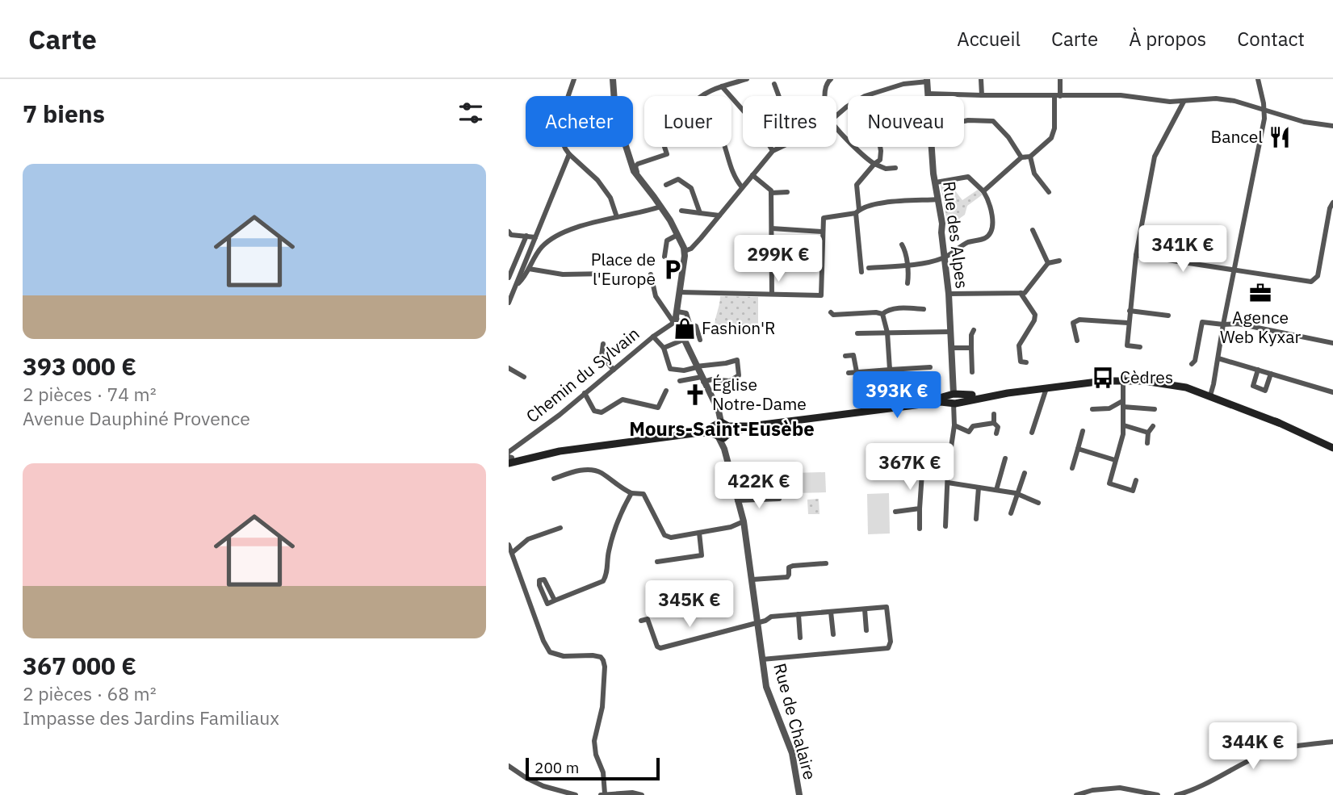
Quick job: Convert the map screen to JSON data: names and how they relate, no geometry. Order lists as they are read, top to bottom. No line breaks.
{"streets":{"street":["Rue des Alpes","Chemin du Sylvain","Rue de Chalaire"]},"crossings":[["Chemin du Sylvain","Rue de Chalaire"]],"districts":["Mours-Saint-Eusèbe"],"places":{"restaurant":["Bancel"],"parking":["Place de l'Europe"],"office":["Agence Web Kyxar"],"shop":["Fashion'R"],"bus stop":["Cèdres"],"church":["Église Notre-Dame"]},"scale_bar":"200 m","page":{"header":"Carte","nav":["Accueil","Carte","À propos","Contact"],"heading":"7 biens","chip":["Acheter","Louer","Filtres","Nouveau"],"list":[{"name":"393 000 €","note":"2 pièces · 74 m² · Avenue Dauphiné Provence"},{"name":"367 000 €","note":"2 pièces · 68 m² · Impasse des Jardins Familiaux"}],"price":["341K €","299K €","393K €","367K €","422K €","345K €","344K €"],"scale":"200 m"}}
